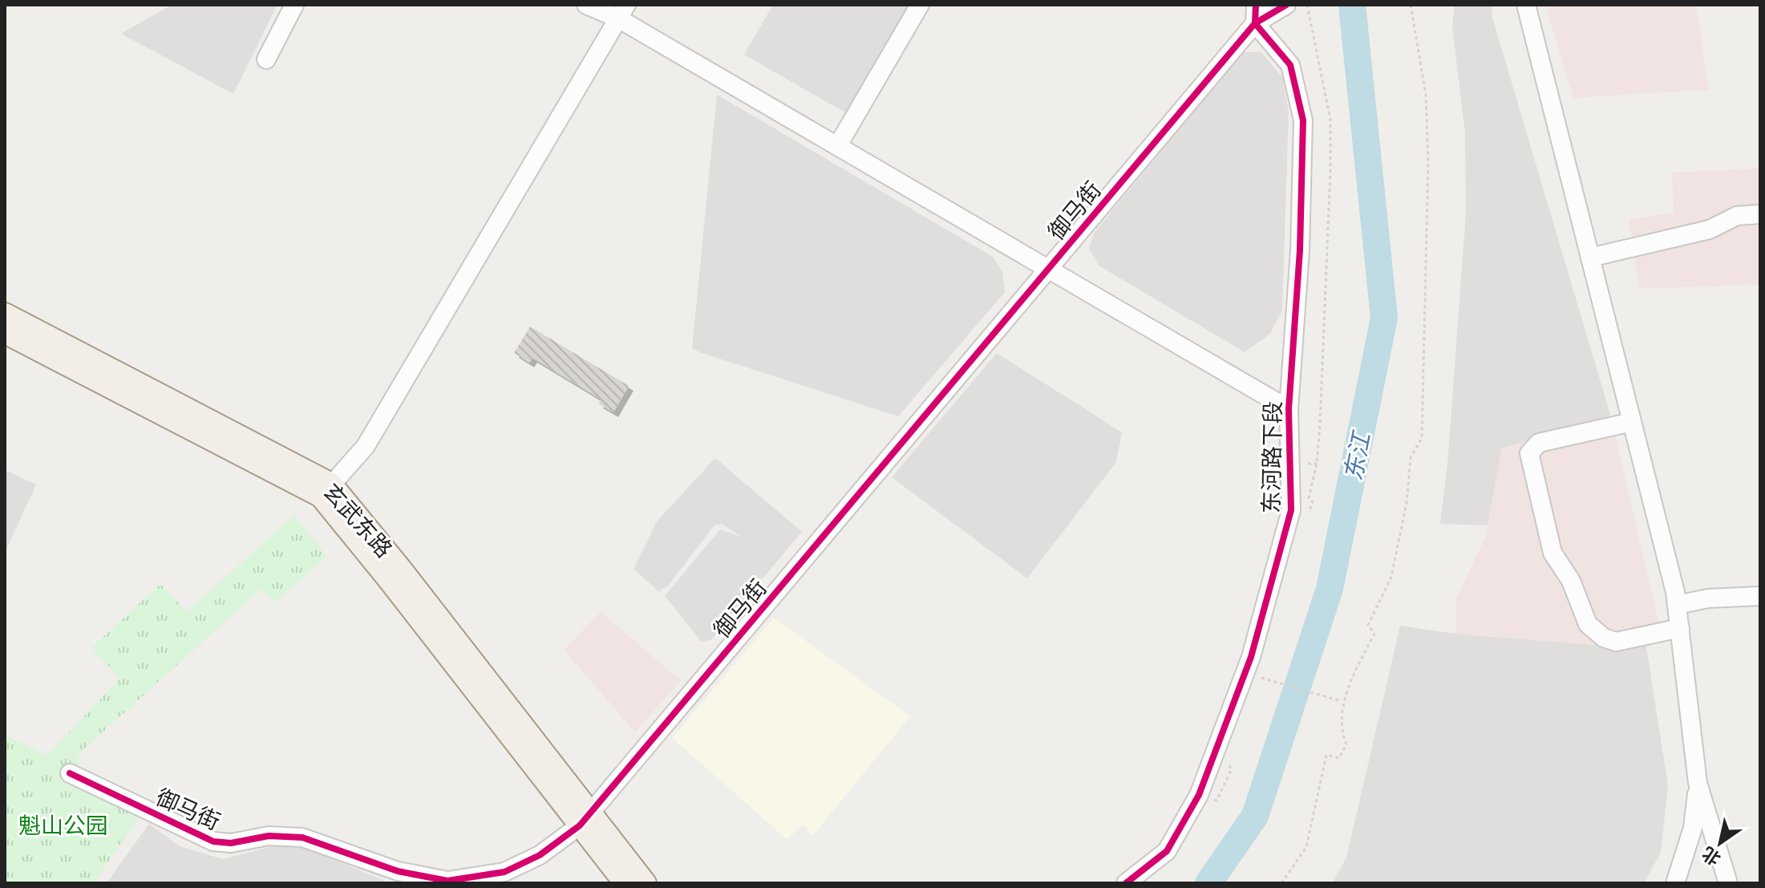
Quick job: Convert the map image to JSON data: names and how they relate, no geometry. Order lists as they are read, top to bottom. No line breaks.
{"streets":{"main road":["玄武东路"],"street":["御马街","东河路下段"]},"crossings":[["御马街","东河路下段"],["御马街","玄武东路"]],"water":["东江"],"parks":["魁山公园"],"north":"bottom left"}
